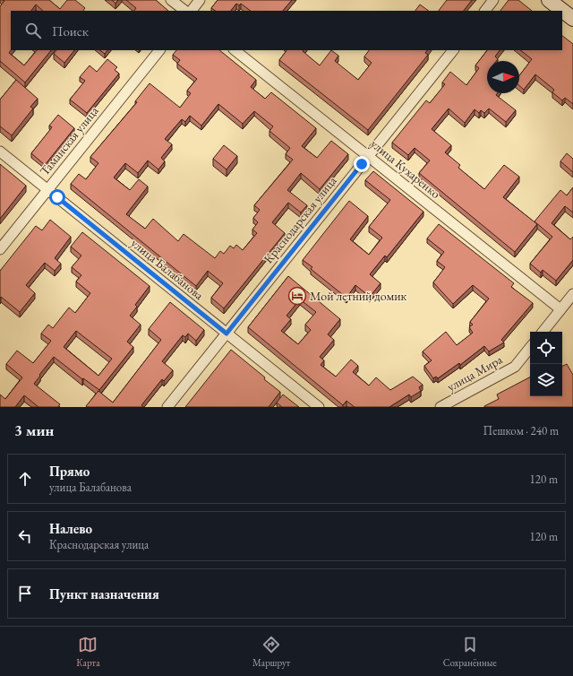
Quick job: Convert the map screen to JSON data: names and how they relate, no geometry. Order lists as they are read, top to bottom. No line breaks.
{"streets":{"street":["Таманская улица","улица Кухаренко","Краснодарская улица","улица Балабанова","улица Мира"]},"crossings":[["Таманская улица","улица Балабанова"],["улица Кухаренко","Краснодарская улица"],["Краснодарская улица","улица Балабанова"]],"places":{"hotel":["Мой летний домик"]},"north":"right","page":{"search":"Поиск","heading":["3 мин","Пешком · 240 m"],"list":[["Прямо","улица Балабанова","120 m"],["Налево","Краснодарская улица","120 m"],"Пункт назначения"],"nav":["Карта","Маршрут","Сохранённые"]}}
